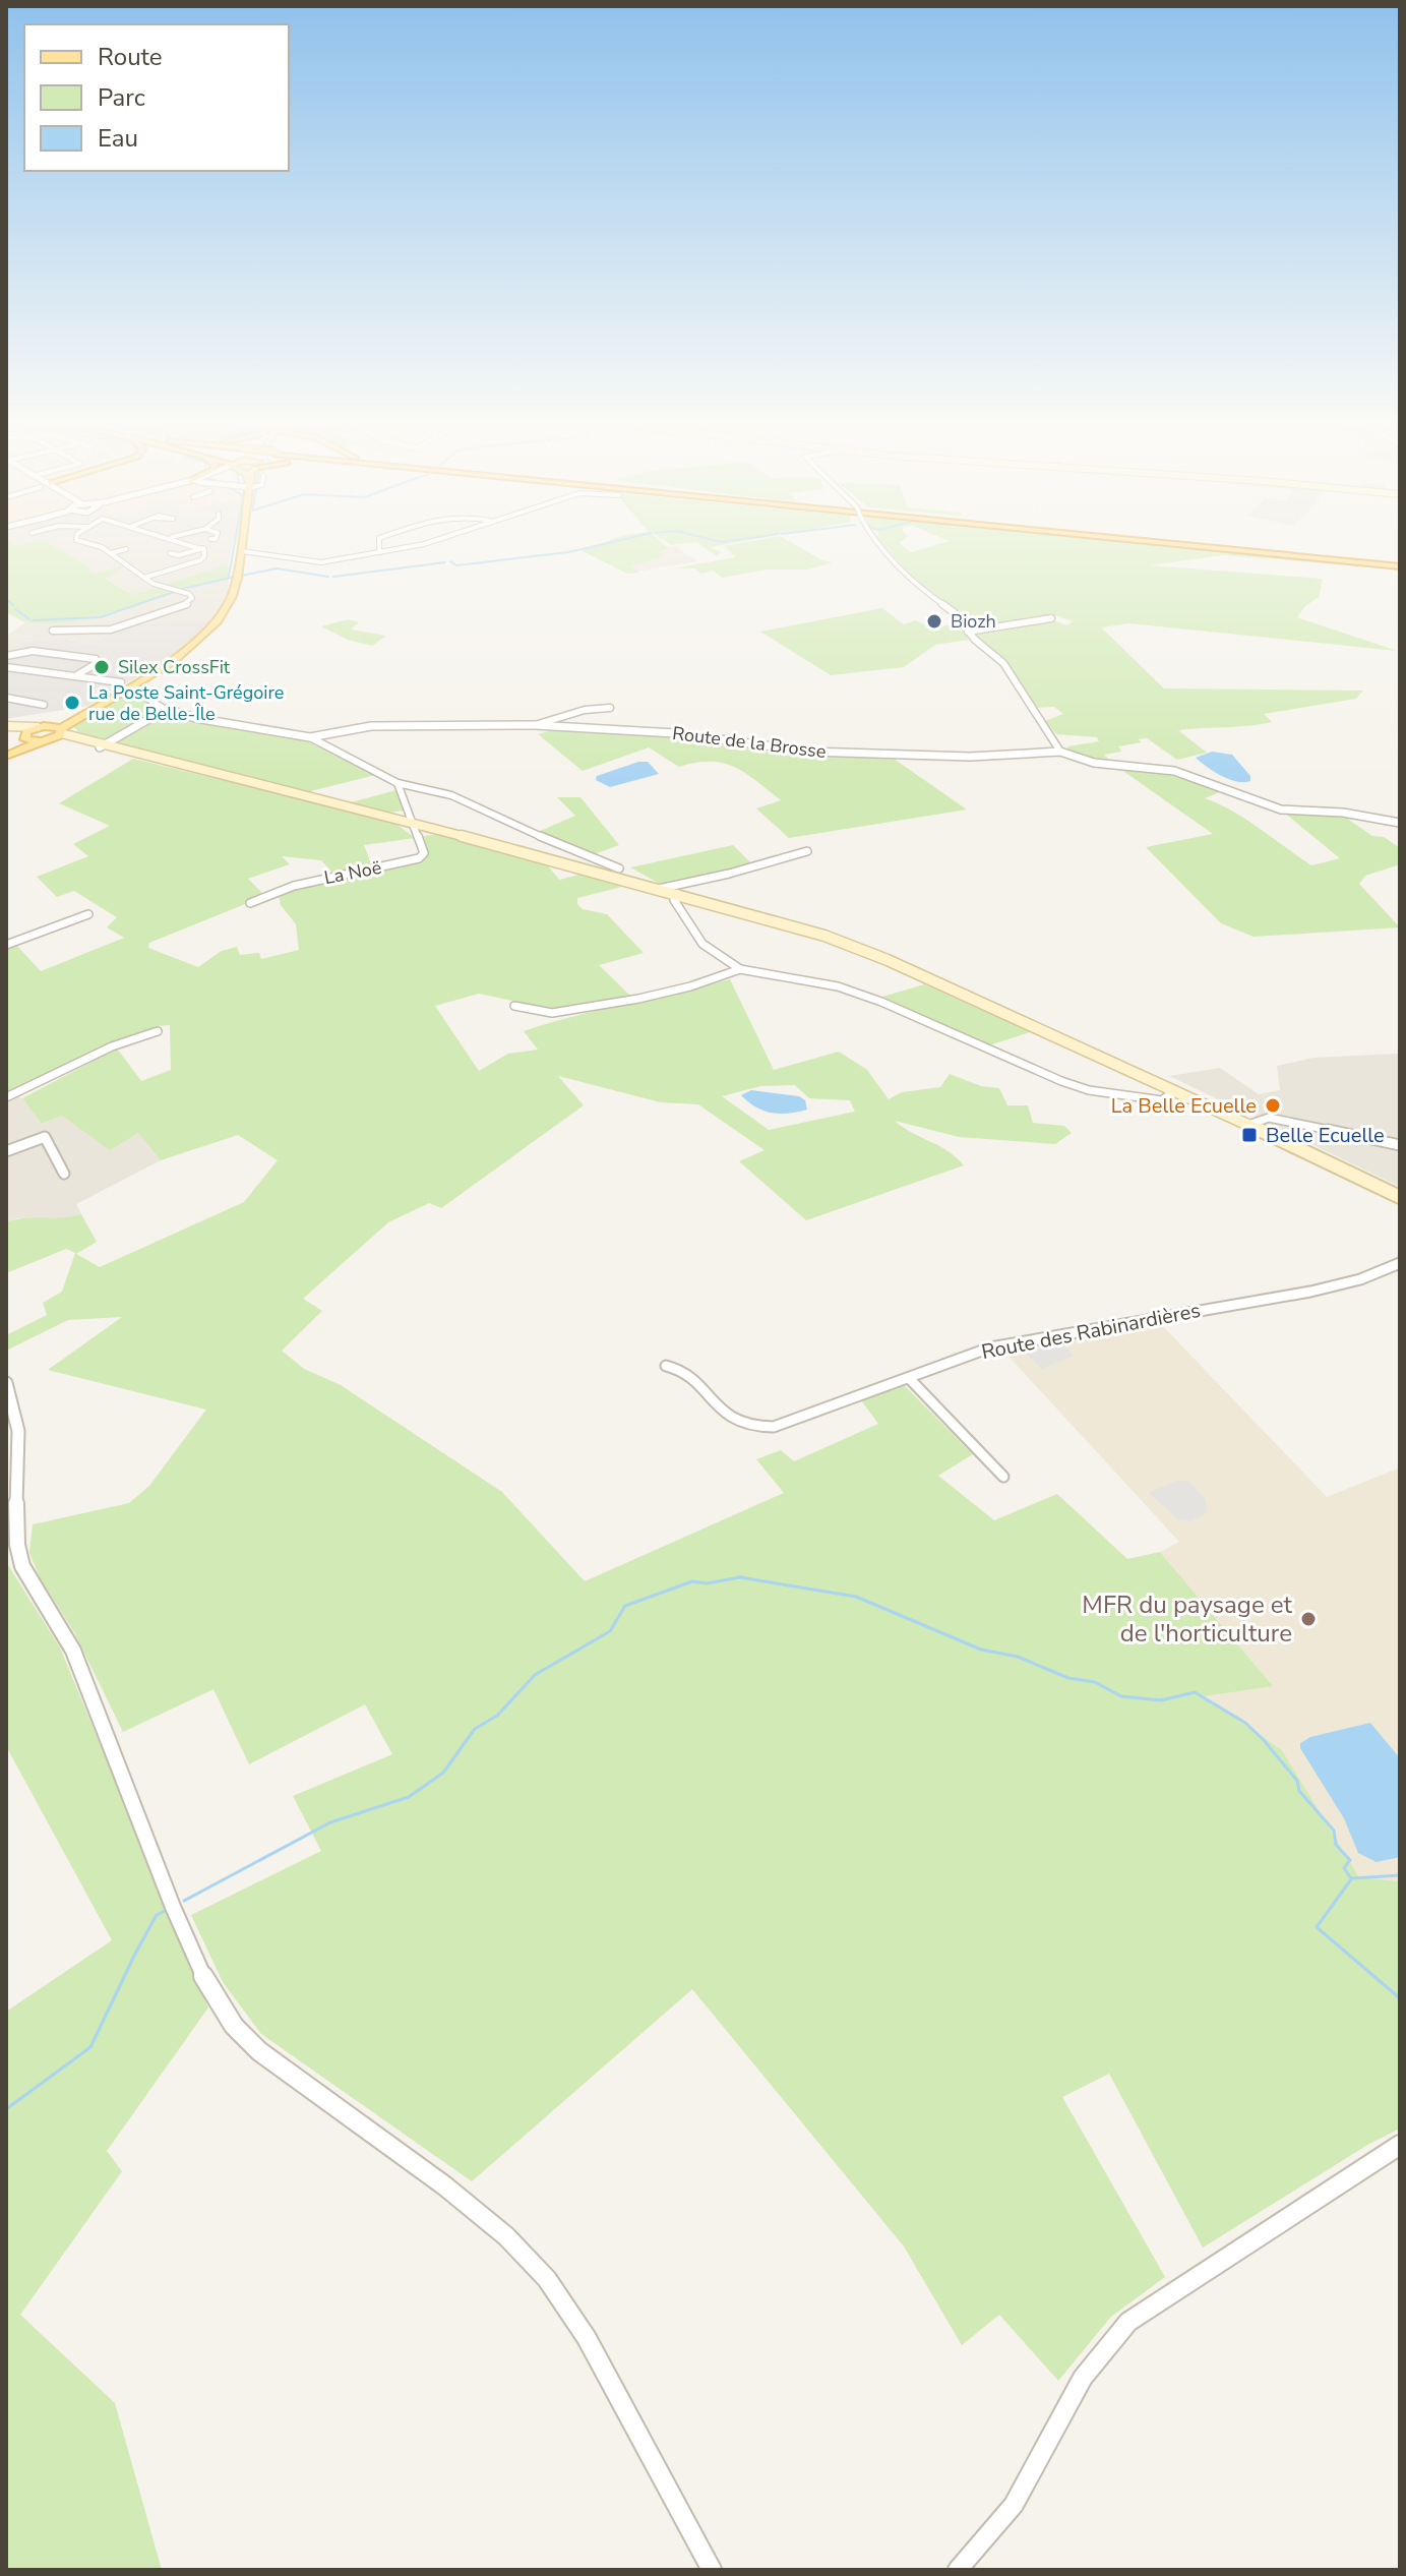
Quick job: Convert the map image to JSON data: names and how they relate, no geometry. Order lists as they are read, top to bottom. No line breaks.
{"streets":{"street":["Route de la Brosse","La Noë","Route des Rabinardières"]},"places":{"other":["Biozh","Silex CrossFit","La Poste Saint-Grégoire rue de Belle-Île","La Belle Ecuelle","MFR du paysage et de l'horticulture"],"transit":["Belle Ecuelle"]},"legend":["Route","Parc","Eau"]}
